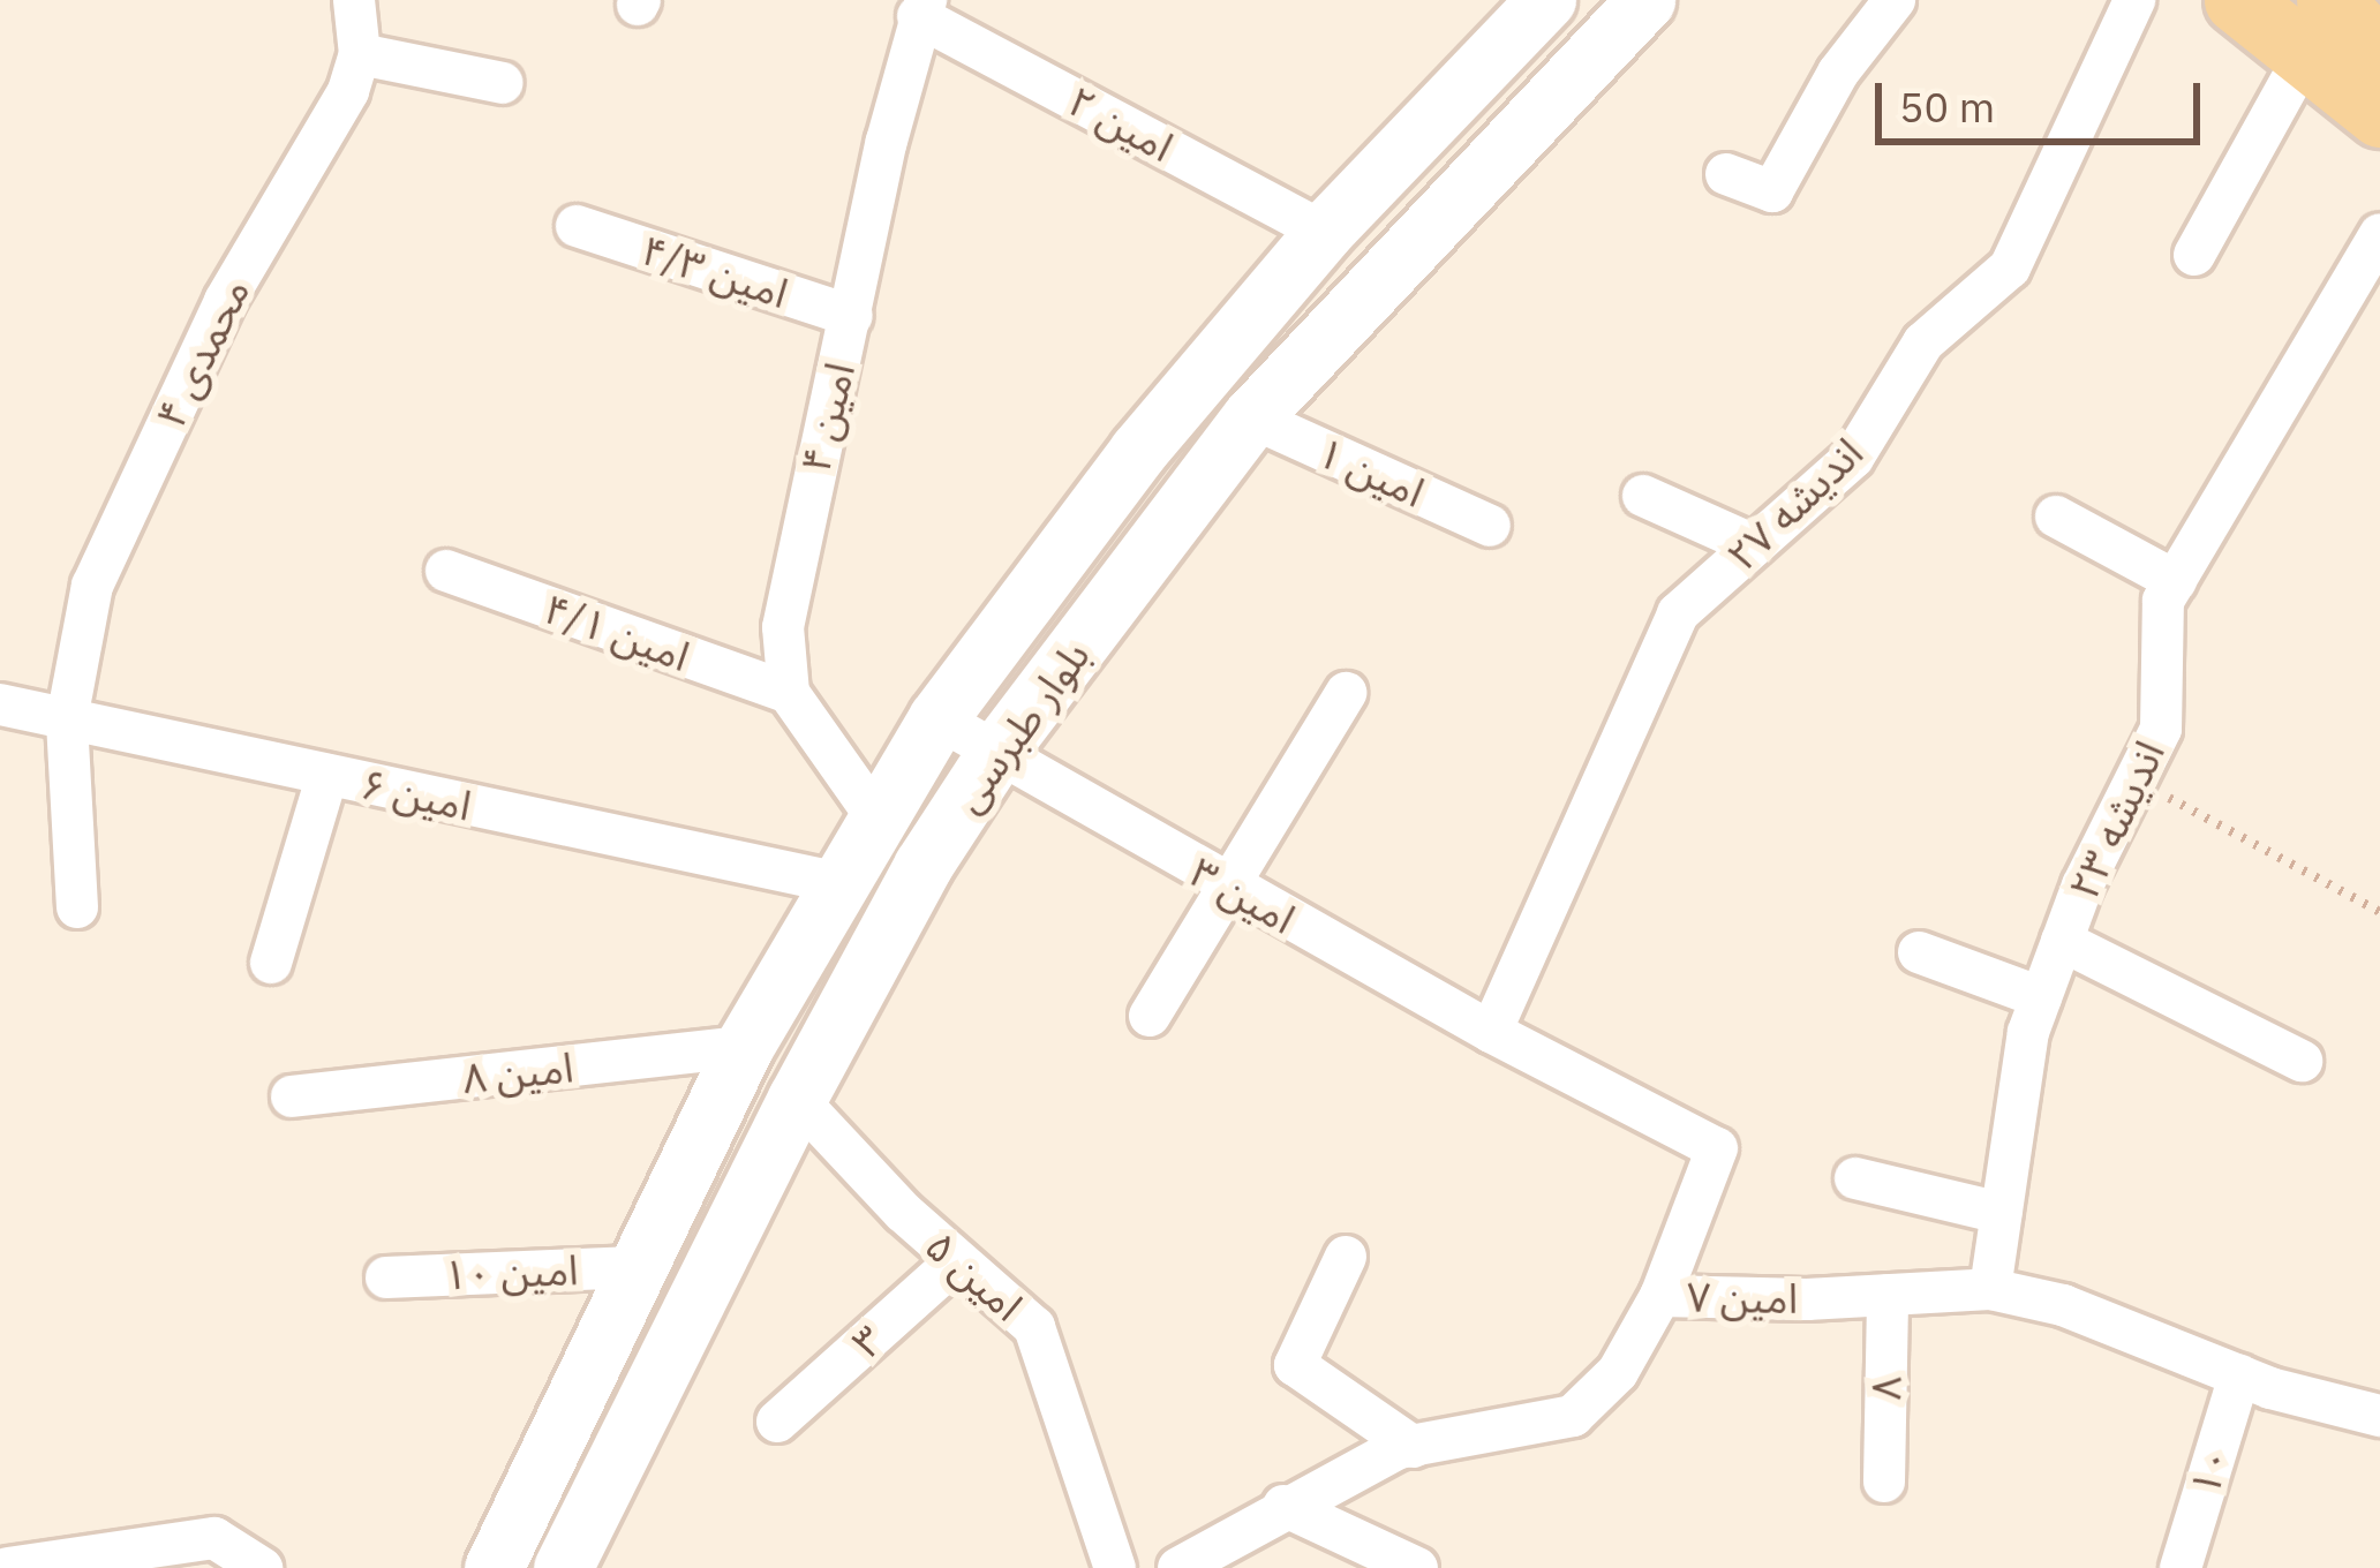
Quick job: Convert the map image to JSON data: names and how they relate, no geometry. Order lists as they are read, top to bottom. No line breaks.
{"streets":{"main road":["بلوار طبرسی"],"street":["امین ۲","۴/۳ امین","محمدی ۴","امین ۴","امین ۱","اندیشه ۲۷","امین ۴/۱","امین ۶","اندیشه ۲۳","امین ۳","امین ۸","امین ۱۰","امین ۵","امین ۷","۳","۸","۱۰"]},"crossings":[["امین ۲","امین ۴"],["امین ۲","بلوار طبرسی"],["۴/۳ امین","امین ۴"],["محمدی ۴","امین ۶"],["امین ۴","امین ۴/۱"],["امین ۱","بلوار طبرسی"],["اندیشه ۲۷","امین ۳"],["بلوار طبرسی","امین ۶"],["بلوار طبرسی","امین ۳"],["بلوار طبرسی","امین ۸"],["بلوار طبرسی","امین ۱۰"],["بلوار طبرسی","امین ۵"],["اندیشه ۲۳","امین ۷"],["امین ۳","امین ۷"],["امین ۵","۳"],["امین ۷","۸"],["امین ۷","۱۰"]],"scale_bar":"50 m"}
